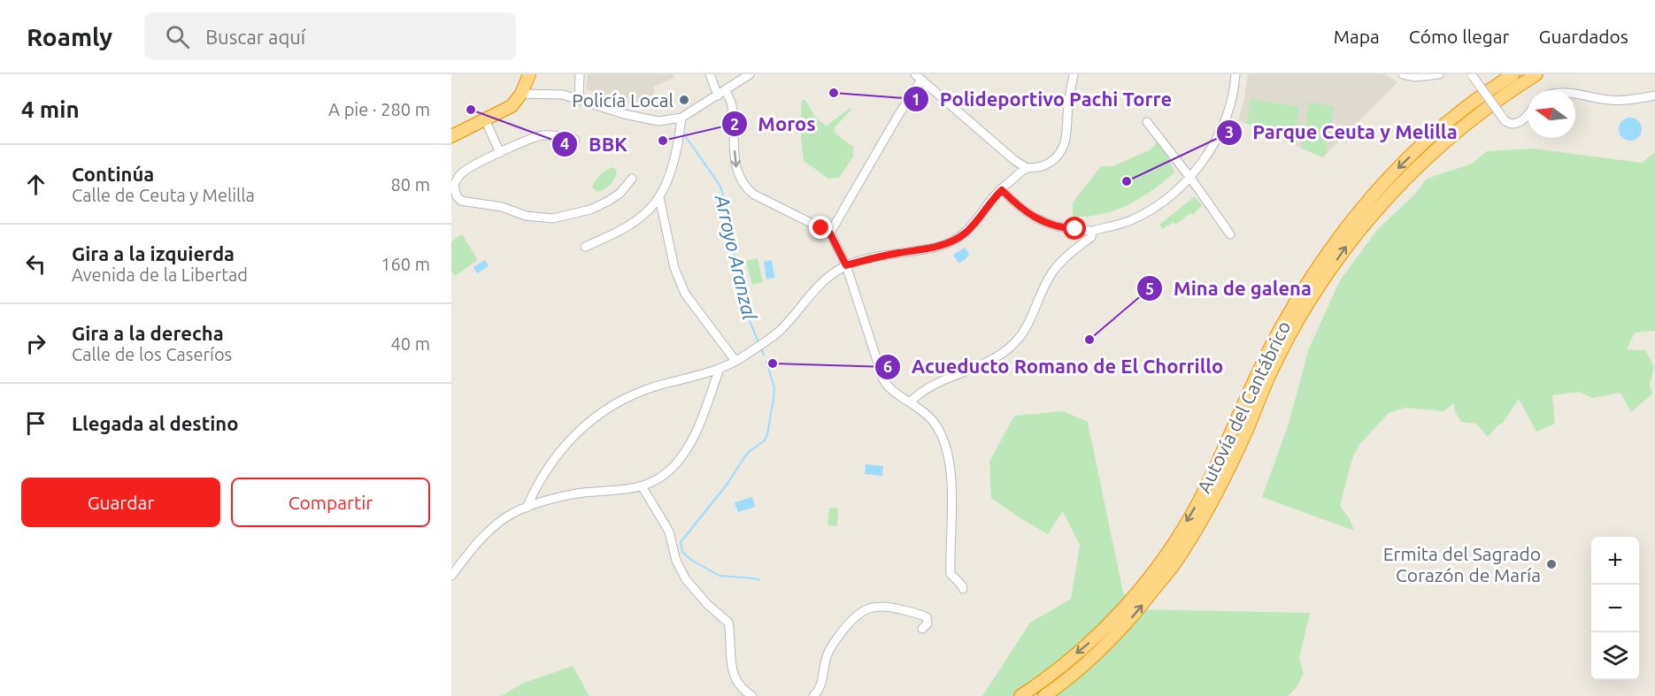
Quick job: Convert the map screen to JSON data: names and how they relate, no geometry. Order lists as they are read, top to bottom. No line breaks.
{"streets":{"highway":["Autovía del Cantábrico"]},"water":["Arroyo Aranzal"],"places":["Polideportivo Pachi Torre","Policía Local","BBK","Moros","Parque Ceuta y Melilla","Mina de galena","Acueducto Romano de El Chorrillo","Ermita del Sagrado Corazón de María"],"north":"left","page":{"header":"Roamly","search":"Buscar aquí","nav":["Mapa","Cómo llegar","Guardados"],"heading":["4 min","A pie · 280 m"],"list":[["Continúa","Calle de Ceuta y Melilla","80 m"],["Gira a la izquierda","Avenida de la Libertad","160 m"],["Gira a la derecha","Calle de los Caseríos","40 m"],"Llegada al destino"],"buttons":["Guardar","Compartir"],"map_buttons":["+","−"]}}
